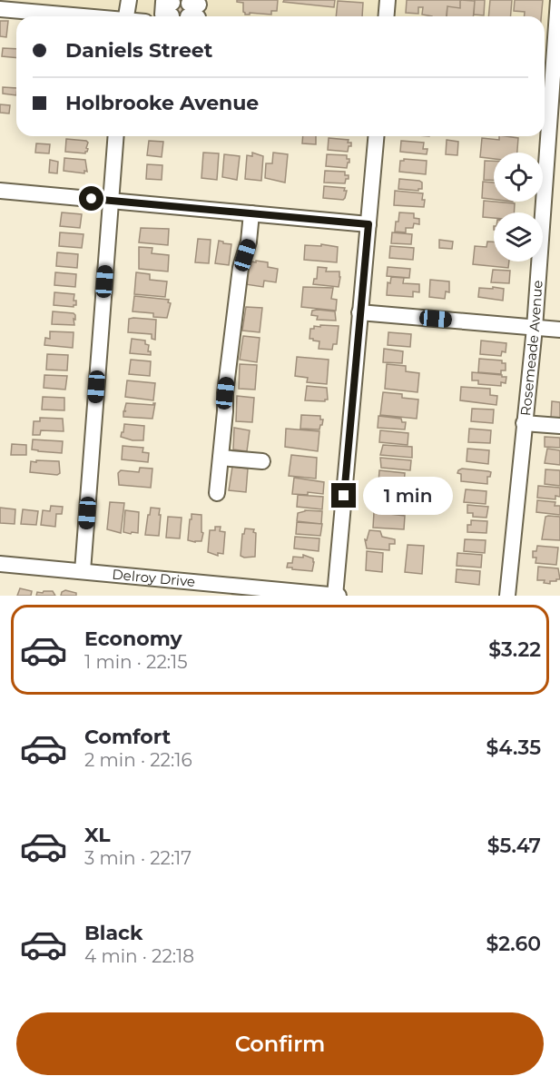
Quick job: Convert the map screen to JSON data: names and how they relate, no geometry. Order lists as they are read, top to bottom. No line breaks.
{"streets":{"street":["Rosemeade Avenue","Delroy Drive"]},"page":{"banner":["Daniels Street","Holbrooke Avenue"],"bubble":"1 min","list":[{"name":"Economy","note":"1 min · 22:15","value":"$3.22"},{"name":"Comfort","note":"2 min · 22:16","value":"$4.35"},{"name":"XL","note":"3 min · 22:17","value":"$5.47"},{"name":"Black","note":"4 min · 22:18","value":"$2.60"}],"buttons":"Confirm"}}
